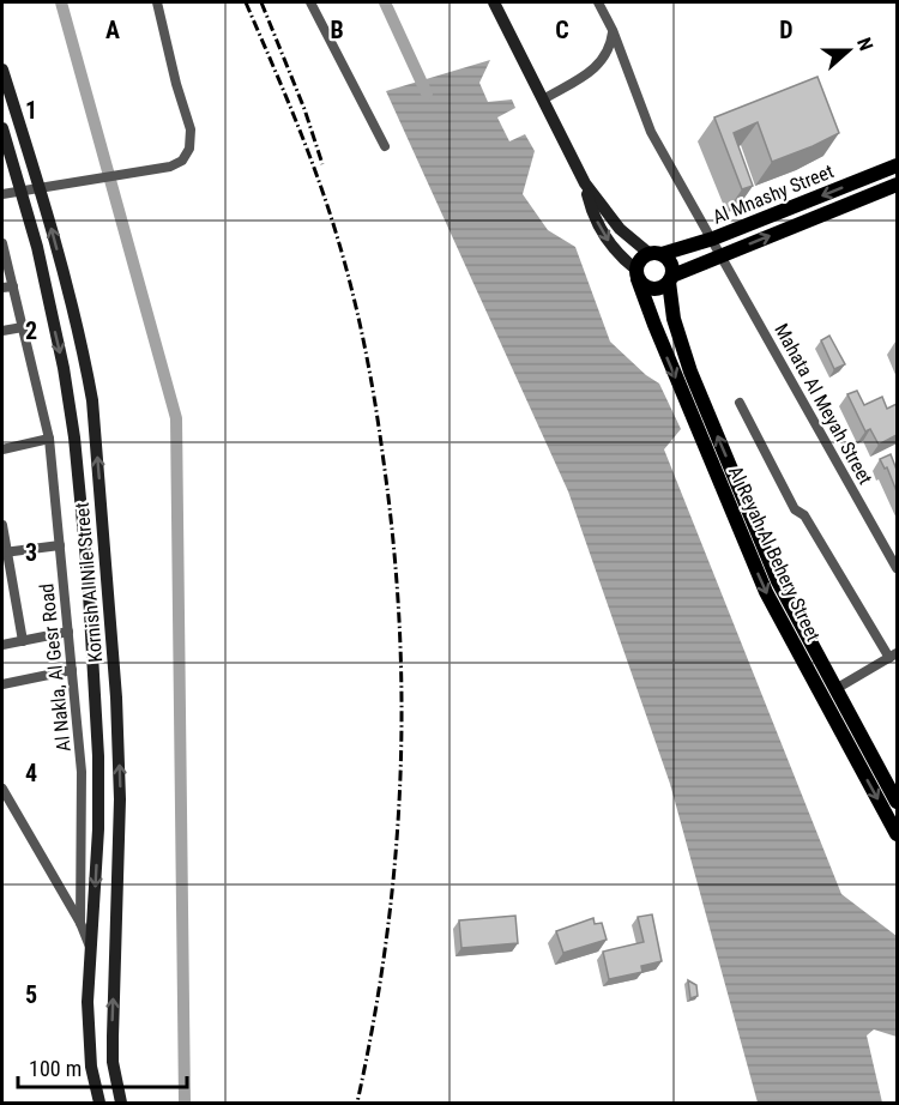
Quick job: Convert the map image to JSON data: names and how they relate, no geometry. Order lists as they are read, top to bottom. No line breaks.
{"streets":{"main road":["Al Mnashy Street","Al Reyah Al Behery Street","Kornish Al Nile Street"],"street":["Mahata Al Meyah Street","Al Nakla, Al Gesr Road"]},"crossings":[["Al Mnashy Street","Mahata Al Meyah Street"],["Al Mnashy Street","Al Reyah Al Behery Street"]],"scale_bar":"100 m","north":"right","grid":{"columns":["A","B","C","D"],"rows":["1","2","3","4","5"]}}
